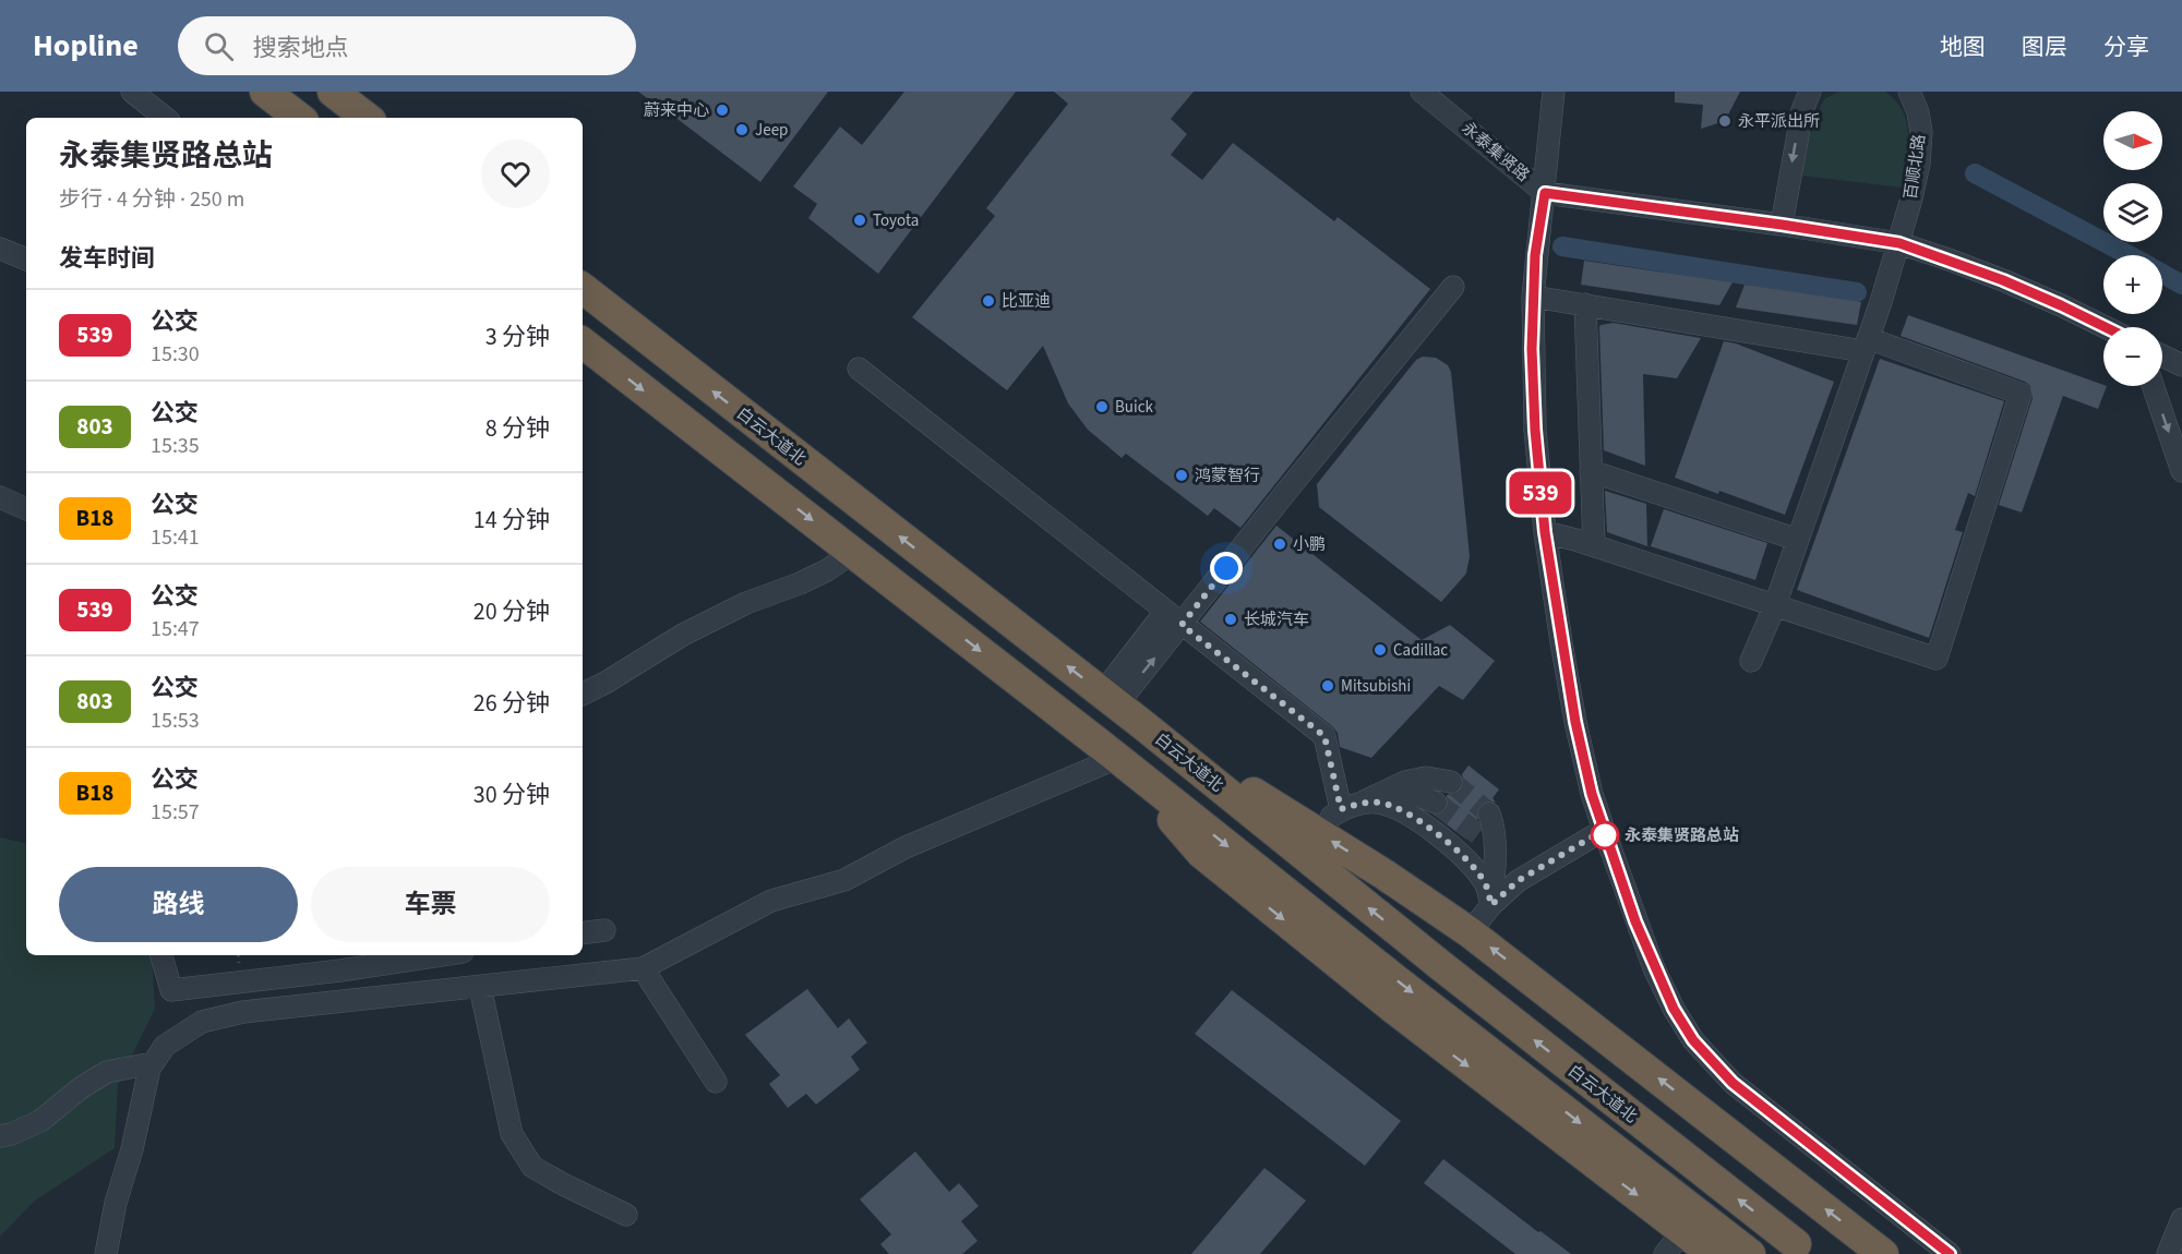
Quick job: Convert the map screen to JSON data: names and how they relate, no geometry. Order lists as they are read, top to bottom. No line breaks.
{"streets":{"highway":["白云大道北"],"street":["永泰集贤路","百顺北路"]},"places":["蔚来中心","永平派出所","Jeep","Toyota","比亚迪","Buick","鸿蒙智行","小鹏","长城汽车","Cadillac","Mitsubishi","永泰集贤路总站"],"lines":["bus line 539"],"north":"right","page":{"header":"Hopline","search":"搜索地点","nav":["地图","图层","分享"],"on_map":"539","map_buttons":["+","−"],"heading":[["永泰集贤路总站","步行 · 4 分钟 · 250 m"],"发车时间"],"list":[{"mark":"539","name":"公交","note":"15:30","value":"3 分钟"},{"mark":"803","name":"公交","note":"15:35","value":"8 分钟"},{"mark":"B18","name":"公交","note":"15:41","value":"14 分钟"},{"mark":"539","name":"公交","note":"15:47","value":"20 分钟"},{"mark":"803","name":"公交","note":"15:53","value":"26 分钟"},{"mark":"B18","name":"公交","note":"15:57","value":"30 分钟"}],"buttons":["路线","车票"]}}
